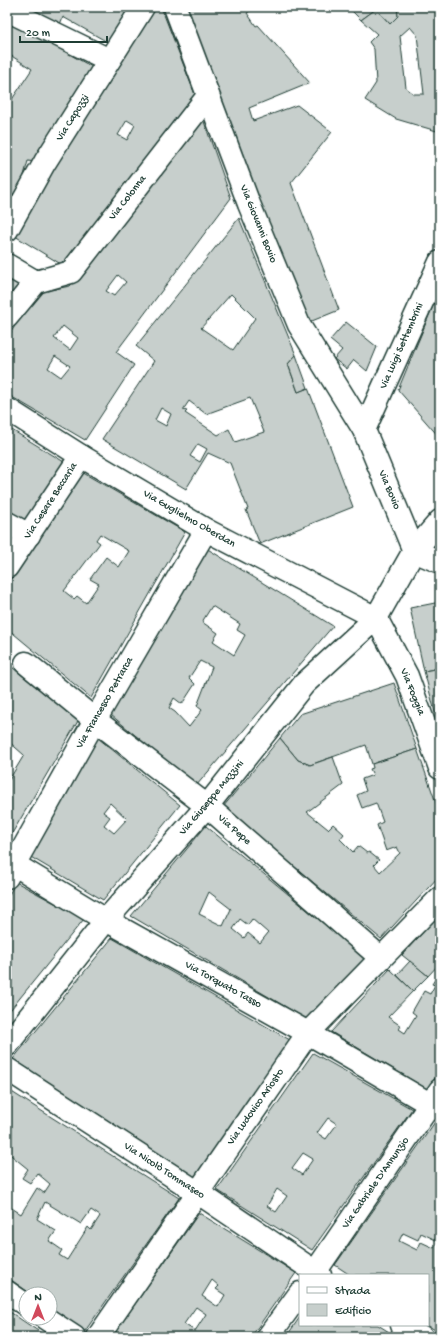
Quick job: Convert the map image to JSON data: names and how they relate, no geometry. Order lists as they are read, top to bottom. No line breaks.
{"streets":{"street":["Via Capozzi","Via Colonna","Via Giovanni Bovio","Via Luigi Settembrini","Via Bovio","Via Cesare Beccaria","Via Guglielmo Oberdan","Via Foggia","Via Francesco Petrarca","Via Giuseppe Mazzini","Via Pepe","Via Torquato Tasso","Via Ludovico Ariosto","Via Nicolò Tommaseo","Via Gabriele D'Annunzio"]},"crossings":[["Via Colonna","Via Giovanni Bovio"],["Via Giovanni Bovio","Via Luigi Settembrini"],["Via Giovanni Bovio","Via Bovio"],["Via Luigi Settembrini","Via Bovio"],["Via Bovio","Via Giuseppe Mazzini"],["Via Cesare Beccaria","Via Guglielmo Oberdan"],["Via Guglielmo Oberdan","Via Foggia"],["Via Guglielmo Oberdan","Via Francesco Petrarca"],["Via Guglielmo Oberdan","Via Giuseppe Mazzini"],["Via Foggia","Via Giuseppe Mazzini"],["Via Francesco Petrarca","Via Pepe"],["Via Francesco Petrarca","Via Torquato Tasso"],["Via Giuseppe Mazzini","Via Pepe"],["Via Giuseppe Mazzini","Via Torquato Tasso"],["Via Pepe","Via Ludovico Ariosto"],["Via Torquato Tasso","Via Ludovico Ariosto"],["Via Torquato Tasso","Via Gabriele D'Annunzio"],["Via Ludovico Ariosto","Via Nicolò Tommaseo"],["Via Nicolò Tommaseo","Via Gabriele D'Annunzio"]],"legend":["Strada","Edificio"],"scale_bar":"20 m","north":"top"}
